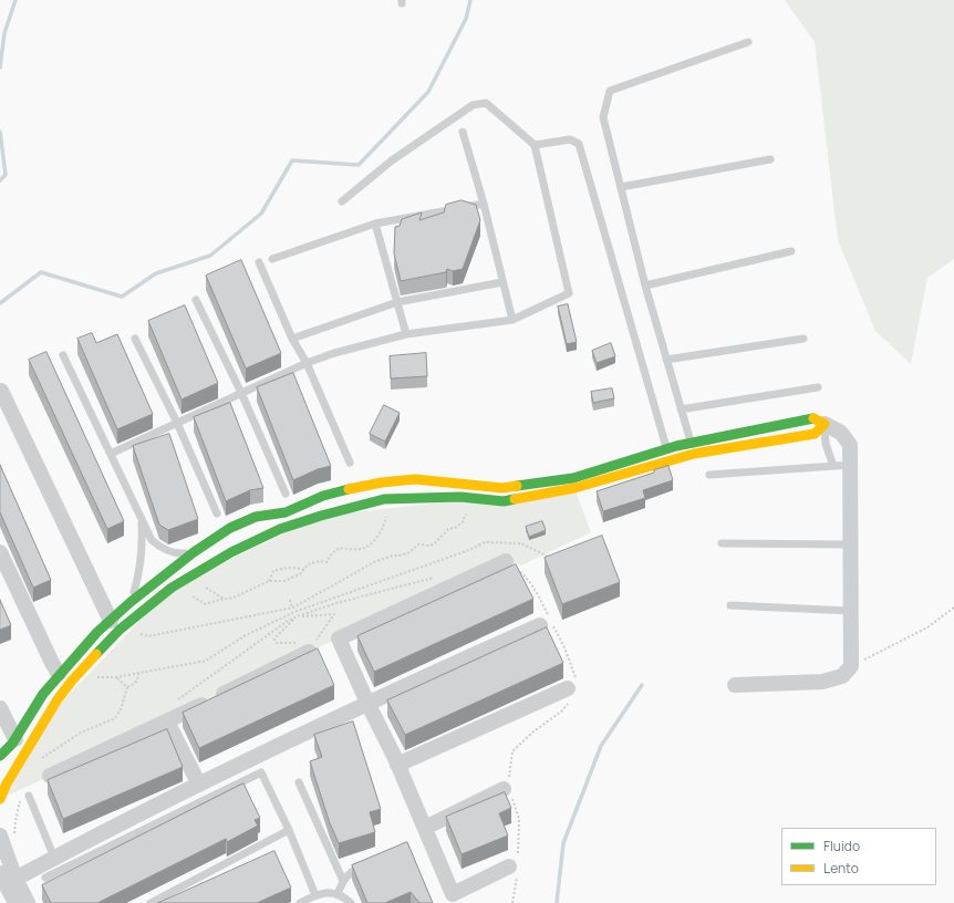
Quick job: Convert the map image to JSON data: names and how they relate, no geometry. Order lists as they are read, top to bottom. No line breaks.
{"legend":["Fluido","Lento"]}
